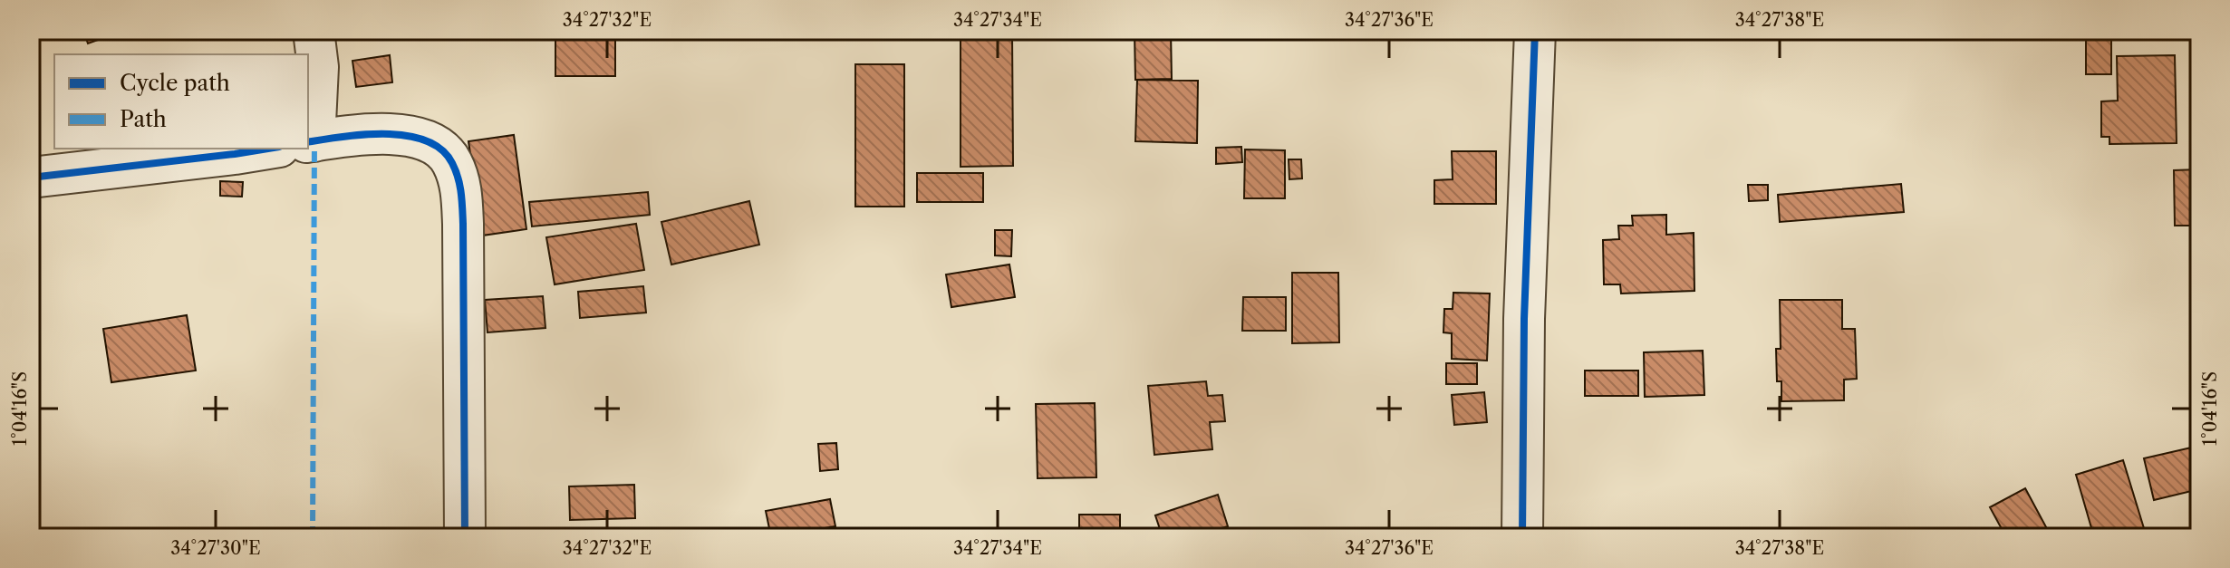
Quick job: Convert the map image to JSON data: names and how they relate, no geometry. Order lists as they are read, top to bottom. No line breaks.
{"legend":["Cycle path","Path"],"coordinates":["34°27'32\"E","34°27'34\"E","34°27'36\"E","34°27'38\"E","1°04'16\"S","34°27'30\"E"]}
